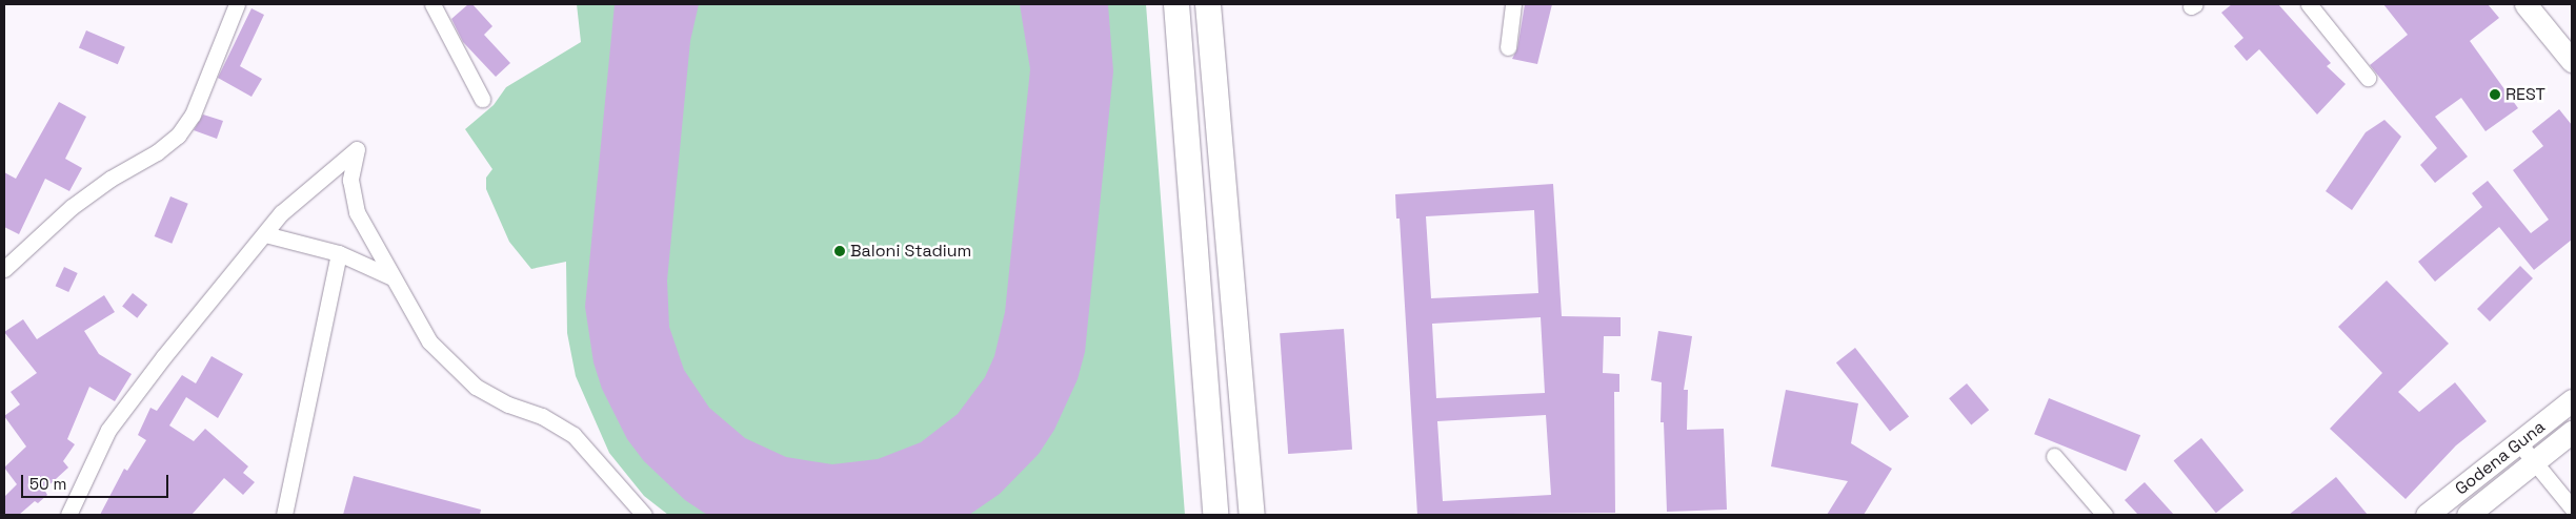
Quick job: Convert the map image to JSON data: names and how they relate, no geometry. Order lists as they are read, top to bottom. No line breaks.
{"streets":{"main road":["Godena Guna"]},"places":["REST","Baloni Stadium"],"scale_bar":"50 m"}
